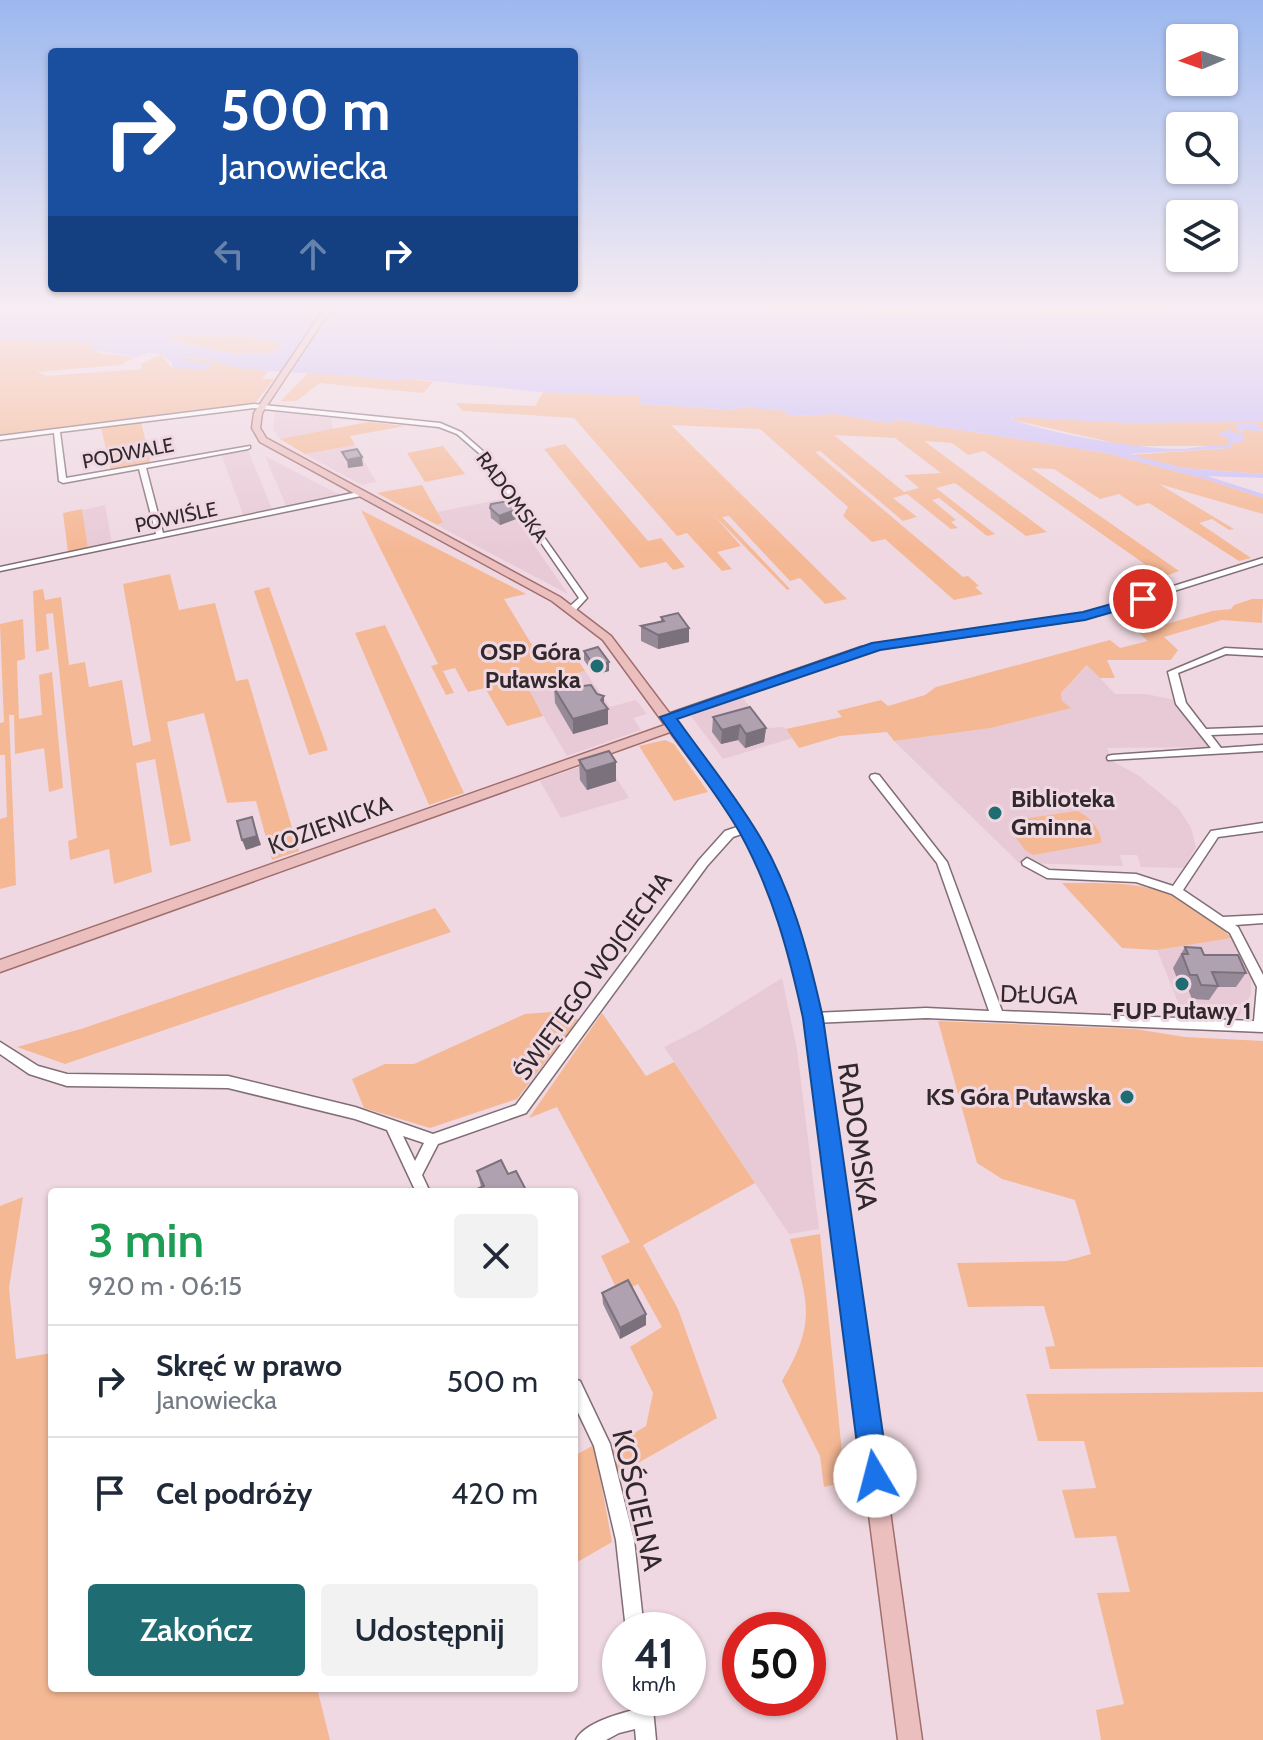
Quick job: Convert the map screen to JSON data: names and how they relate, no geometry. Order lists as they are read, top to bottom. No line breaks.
{"streets":{"main road":["RADOMSKA","KOZIENICKA"],"street":["PODWALE","POWIŚLE","ŚWIĘTEGO WOJCIECHA","DŁUGA","KOŚCIELNA"]},"crossings":[["PODWALE","RADOMSKA"],["RADOMSKA","POWIŚLE"],["RADOMSKA","KOZIENICKA"],["RADOMSKA","ŚWIĘTEGO WOJCIECHA"],["RADOMSKA","DŁUGA"]],"places":["OSP Góra Puławska","Biblioteka Gminna","FUP Puławy 1","KS Góra Puławska"],"north":"left","page":{"turn":["500 m","Janowiecka"],"heading":["3 min","920 m · 06:15"],"list":[{"name":"Skręć w prawo","note":"Janowiecka","value":"500 m"},{"name":"Cel podróży","value":"420 m"}],"buttons":["Zakończ","Udostępnij"],"speed":"41 km/h","limit":"50"}}
